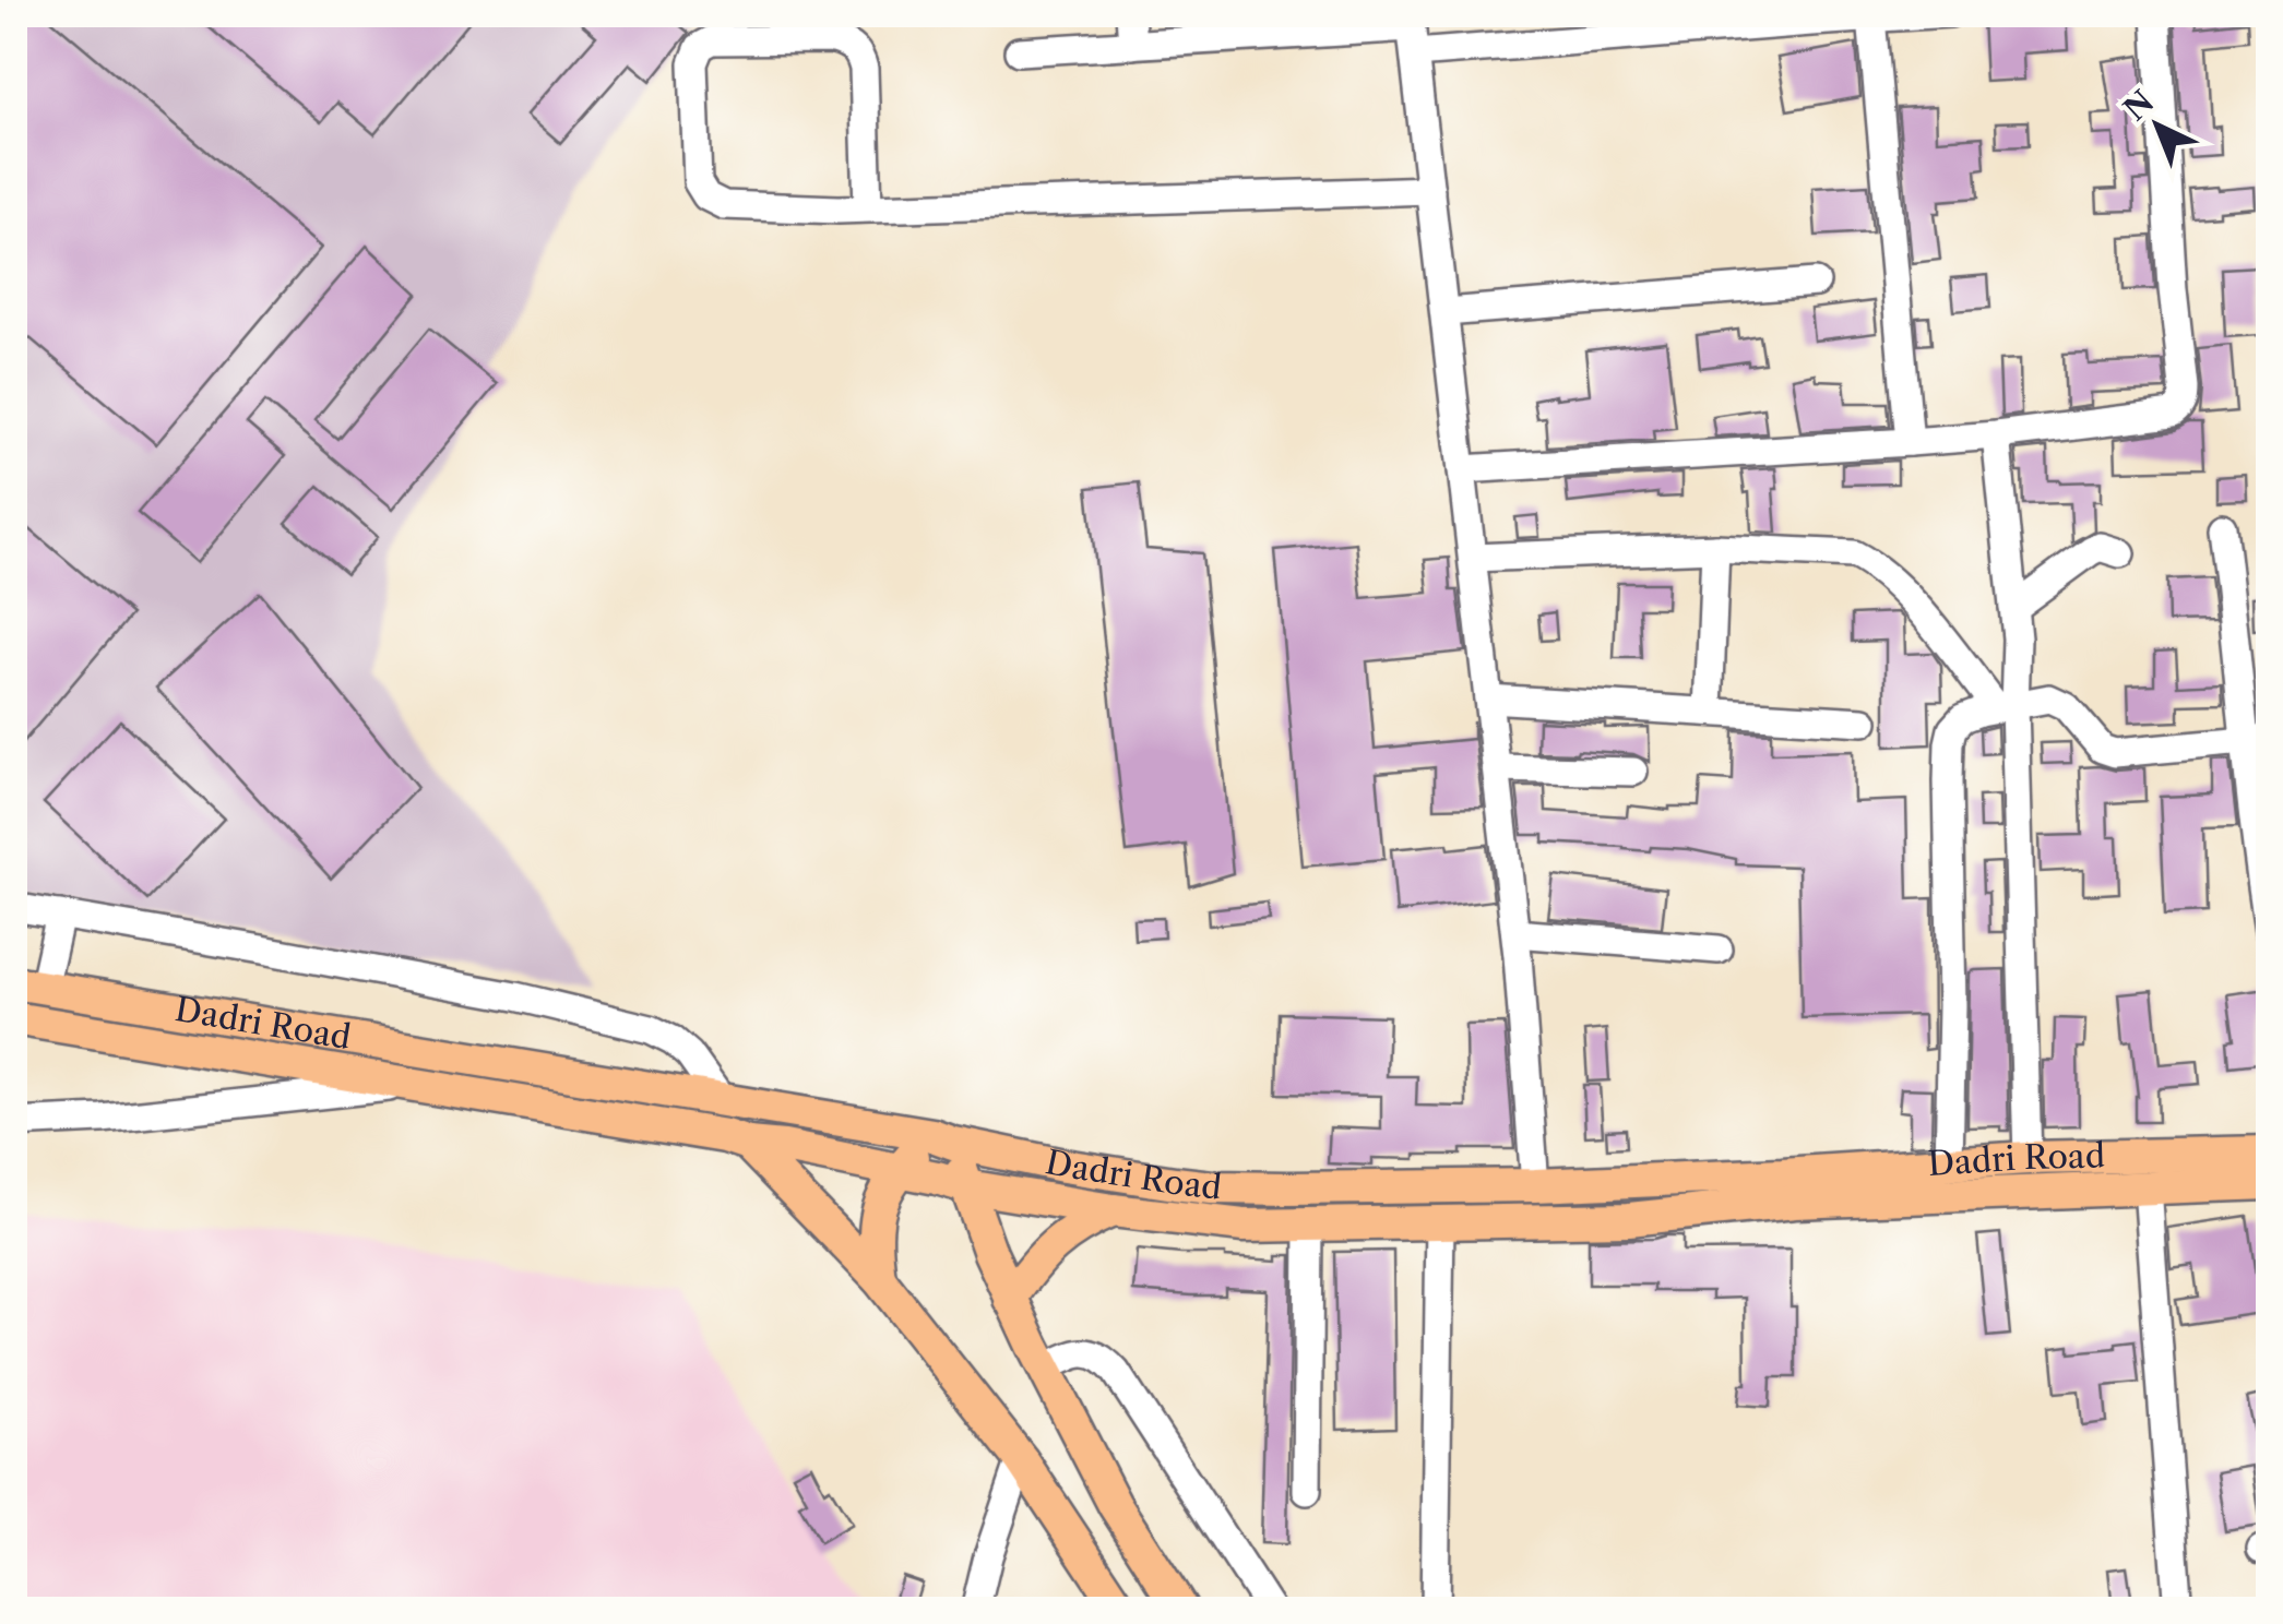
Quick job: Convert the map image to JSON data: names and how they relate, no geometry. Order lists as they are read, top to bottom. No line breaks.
{"streets":{"main road":["Dadri Road"]},"north":"top left"}
